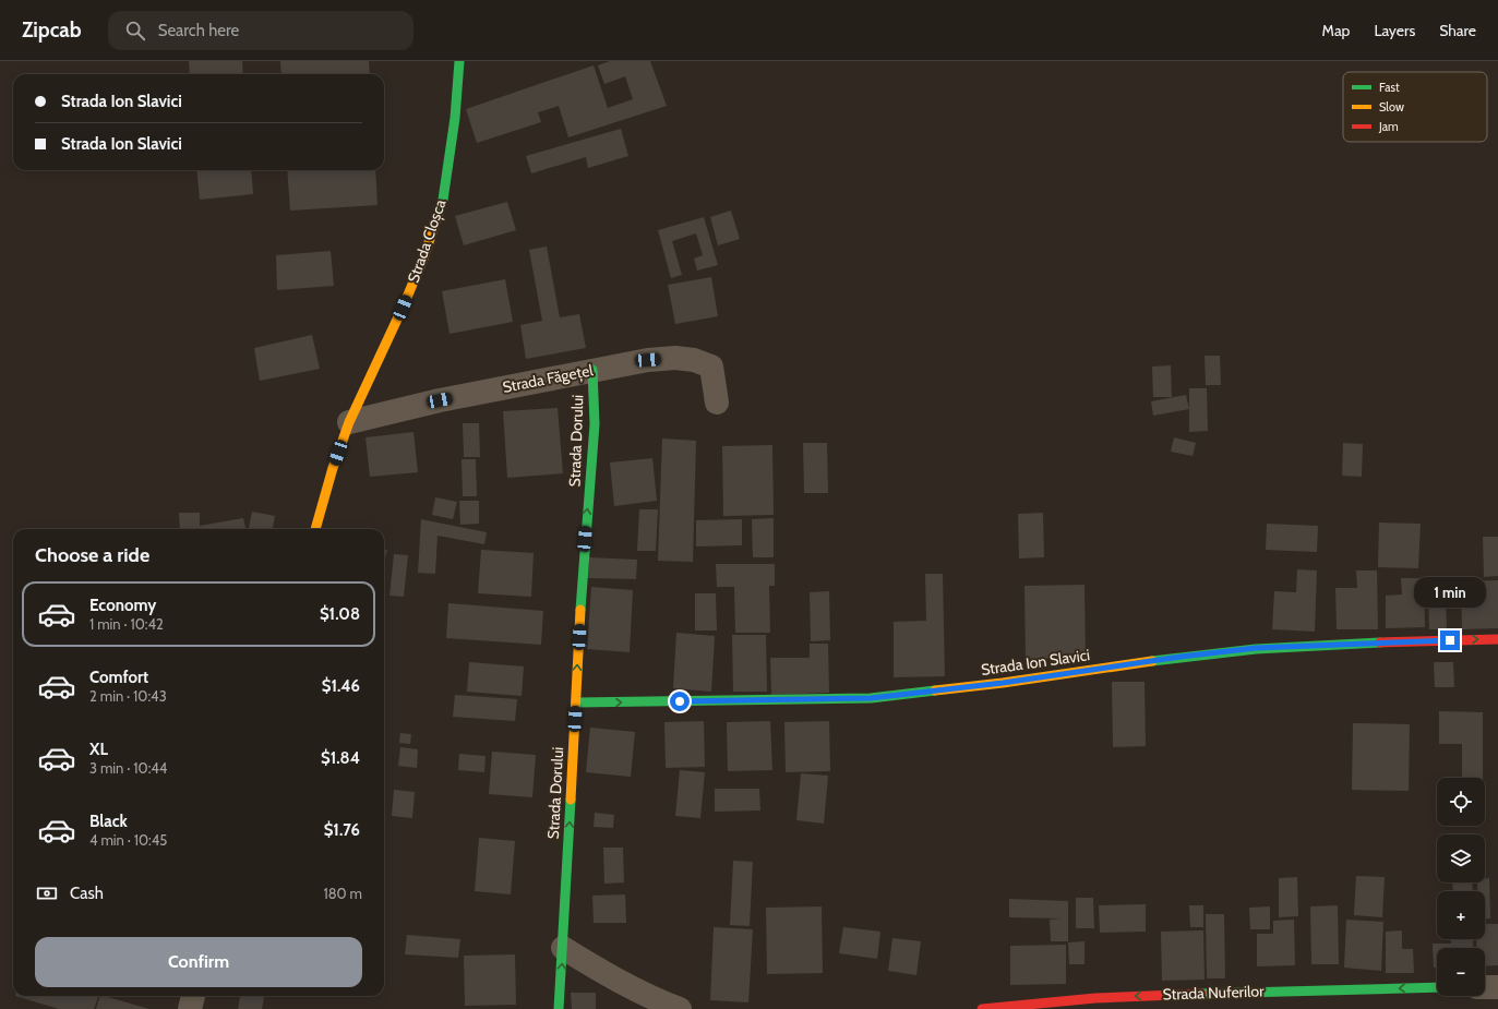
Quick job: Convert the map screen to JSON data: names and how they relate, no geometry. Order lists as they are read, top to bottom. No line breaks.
{"streets":{"street":["Strada Cloșca","Strada Făgețel","Strada Dorului","Strada Ion Slavici","Strada Nuferilor"]},"crossings":[["Strada Cloșca","Strada Făgețel"],["Strada Făgețel","Strada Dorului"],["Strada Dorului","Strada Ion Slavici"]],"one_way":["Strada Dorului","Strada Ion Slavici","Strada Nuferilor"],"legend":["Fast","Slow","Jam"],"page":{"header":"Zipcab","search":"Search here","nav":["Map","Layers","Share"],"banner":["Strada Ion Slavici","Strada Ion Slavici"],"heading":"Choose a ride","bubble":"1 min","list":[{"name":"Economy","note":"1 min · 10:42","value":"$1.08"},{"name":"Comfort","note":"2 min · 10:43","value":"$1.46"},{"name":"XL","note":"3 min · 10:44","value":"$1.84"},{"name":"Black","note":"4 min · 10:45","value":"$1.76"}],"map_buttons":["+","−"],"pay":["Cash","180 m"],"buttons":"Confirm"}}
